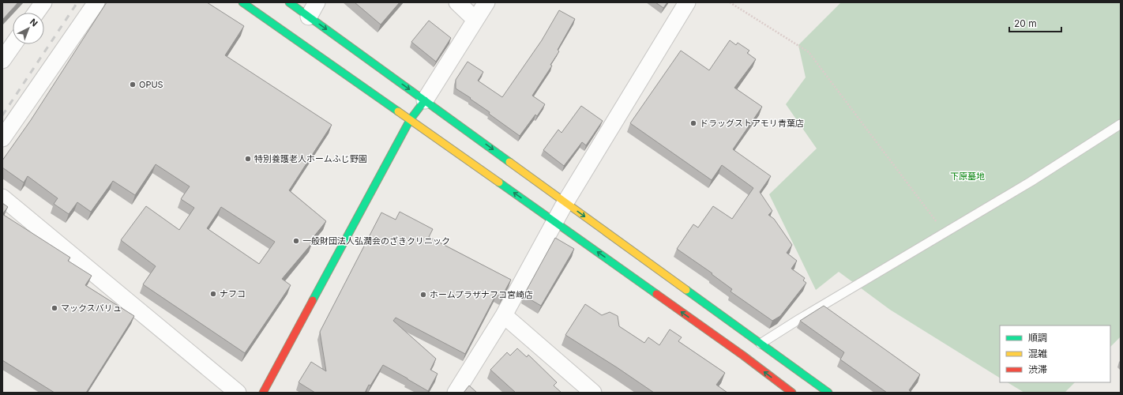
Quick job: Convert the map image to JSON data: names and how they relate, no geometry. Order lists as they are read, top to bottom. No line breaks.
{"parks":["下原墓地"],"places":["OPUS","ドラッグストアモリ青葉店","特別養護老人ホームふじ野園","一般財団法人弘潤会のざきクリニック","ナフコ","ホームプラザナフコ宮崎店","マックスバリュ"],"legend":["順調","混雑","渋滞"],"scale_bar":"20 m","north":"top right"}
